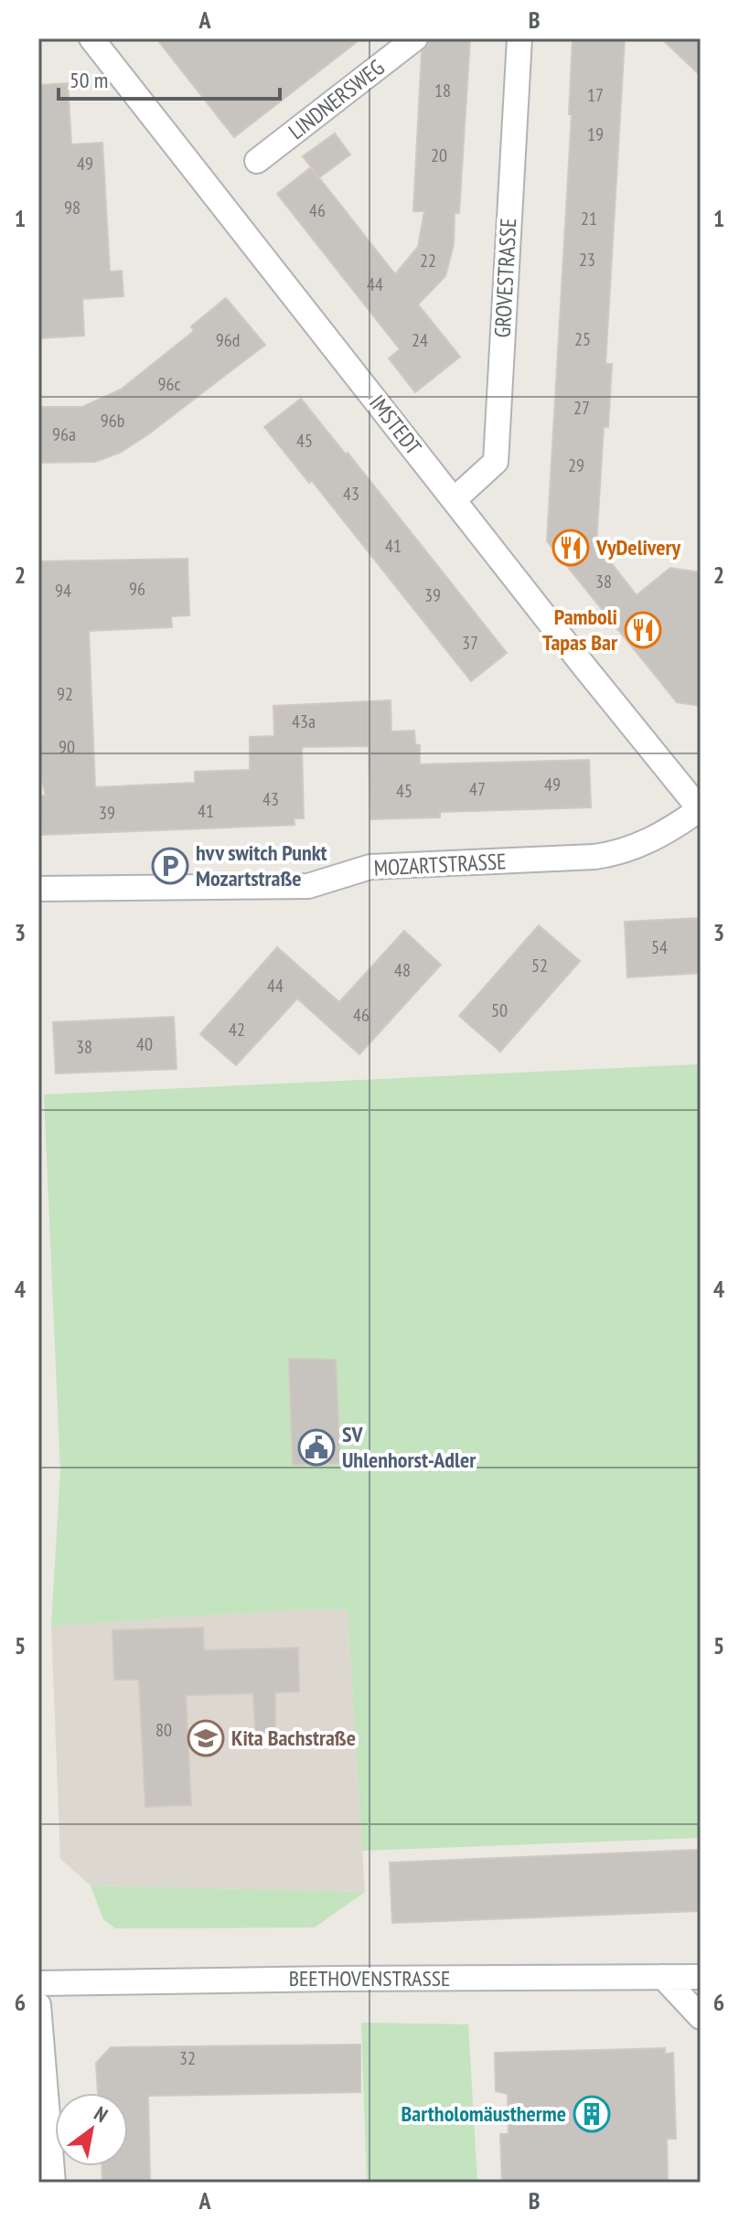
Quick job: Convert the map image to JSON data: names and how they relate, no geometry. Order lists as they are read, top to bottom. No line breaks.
{"streets":{"street":["LINDNERSWEG","GROVESTRASSE","IMSTEDT","MOZARTSTRASSE","BEETHOVENSTRASSE"]},"crossings":[["GROVESTRASSE","IMSTEDT"],["IMSTEDT","MOZARTSTRASSE"]],"places":{"restaurant":["VyDelivery","Pamboli Tapas Bar"],"parking":["hvv switch Punkt Mozartstraße"],"public building":["SV Uhlenhorst-Adler"],"school or university":["Kita Bachstraße"],"building":["Bartholomäustherme"]},"house_numbers":["18","17","19","20","49","98","46","21","23","22","44","25","96d","24","96c","27","96b","96a","45","29","43","41","38","96","94","39","37","92","43a","90","49","47","45","43","41","39","54","52","48","44","50","46","42","40","38","80","32"],"scale_bar":"50 m","north":"top right","grid":{"columns":["A","B"],"rows":["1","2","3","4","5","6"]}}
